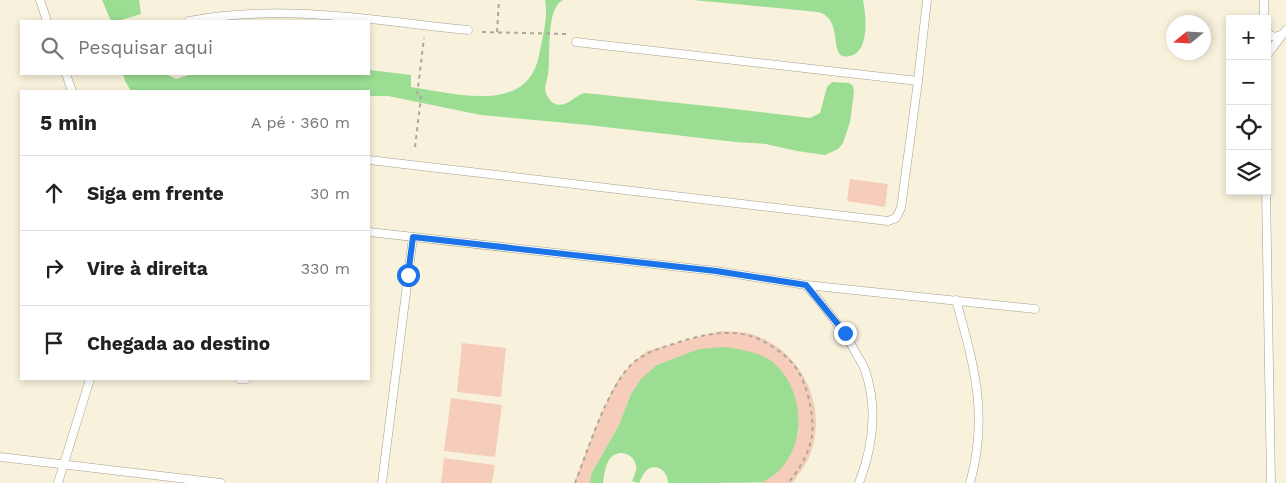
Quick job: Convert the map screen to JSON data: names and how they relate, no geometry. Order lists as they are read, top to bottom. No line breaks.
{"north":"left","page":{"map_buttons":["+","−"],"search":"Pesquisar aqui","heading":["5 min","A pé · 360 m"],"list":[["Siga em frente","30 m"],["Vire à direita","330 m"],"Chegada ao destino"]}}
